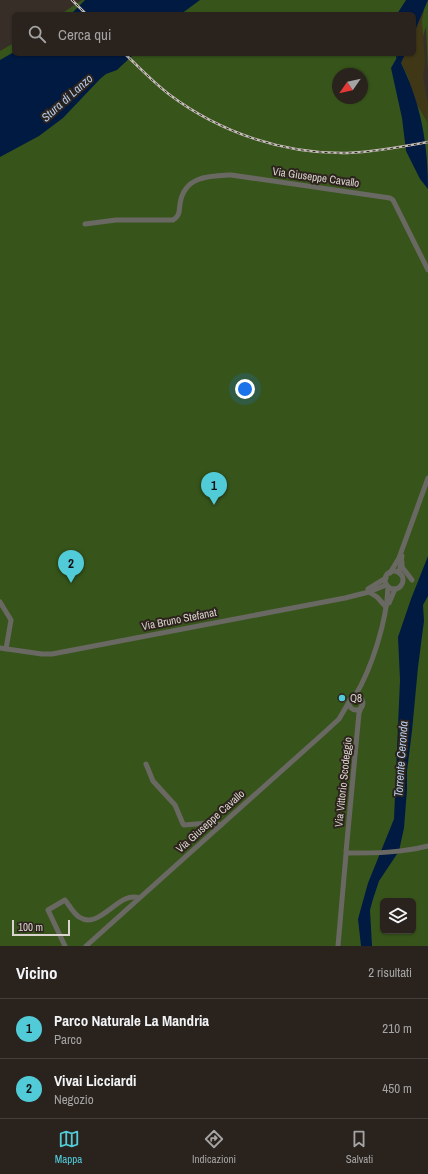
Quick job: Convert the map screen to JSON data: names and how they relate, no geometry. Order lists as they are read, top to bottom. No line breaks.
{"streets":{"street":["Via Giuseppe Cavallo","Via Bruno Stefanat","Via Vittorio Scodeggio"]},"crossings":[["Via Giuseppe Cavallo","Via Vittorio Scodeggio"]],"water":["Stura di Lanzo","Torrente Ceronda"],"places":["Q8"],"scale_bar":"100 m","north":"bottom left","page":{"search":"Cerca qui","pins":["1","2"],"scale":"100 m","heading":["Vicino","2 risultati"],"list":[{"mark":"1","name":"Parco Naturale La Mandria","note":"Parco","value":"210 m"},{"mark":"2","name":"Vivai Licciardi","note":"Negozio","value":"450 m"}],"nav":["Mappa","Indicazioni","Salvati"]}}
